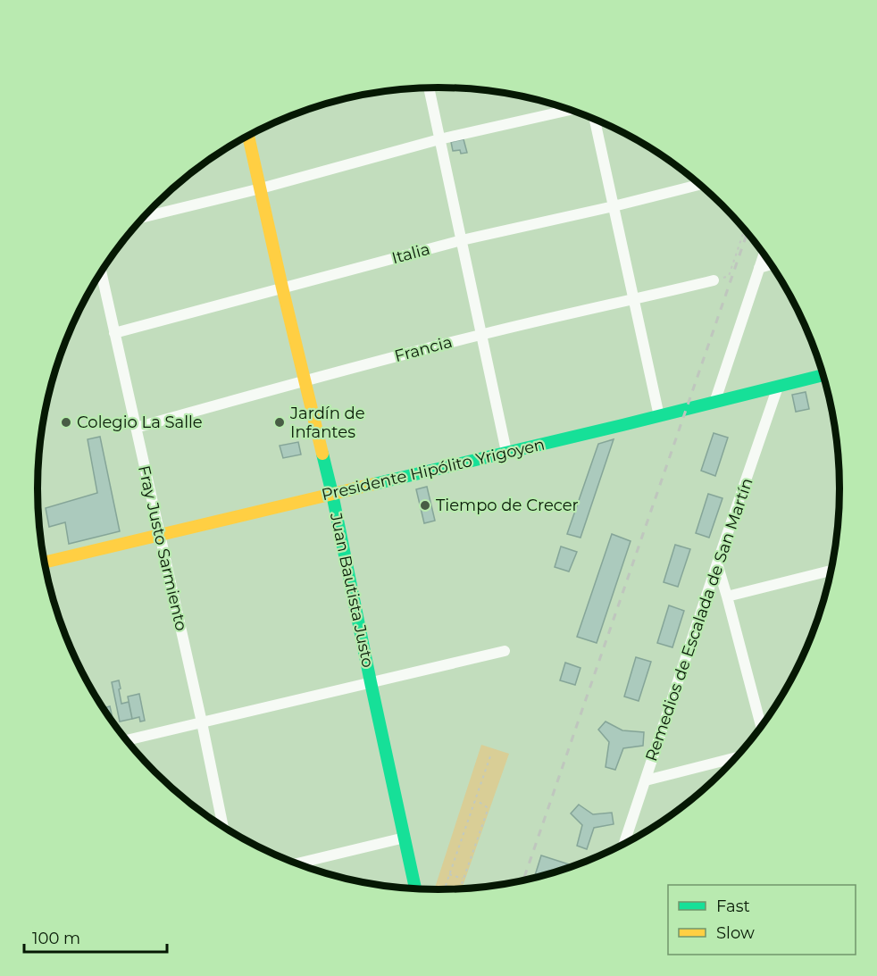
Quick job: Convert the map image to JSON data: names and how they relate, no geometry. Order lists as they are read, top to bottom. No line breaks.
{"streets":{"street":["Italia","Francia","Presidente Hipólito Yrigoyen","Fray Justo Sarmiento","Juan Bautista Justo","Remedios de Escalada de San Martín"]},"crossings":[["Italia","Fray Justo Sarmiento"],["Italia","Juan Bautista Justo"],["Francia","Fray Justo Sarmiento"],["Francia","Juan Bautista Justo"],["Presidente Hipólito Yrigoyen","Fray Justo Sarmiento"],["Presidente Hipólito Yrigoyen","Juan Bautista Justo"],["Presidente Hipólito Yrigoyen","Remedios de Escalada de San Martín"]],"places":["Colegio La Salle","Jardín de Infantes","Tiempo de Crecer"],"legend":["Fast","Slow"],"scale_bar":"100 m"}
